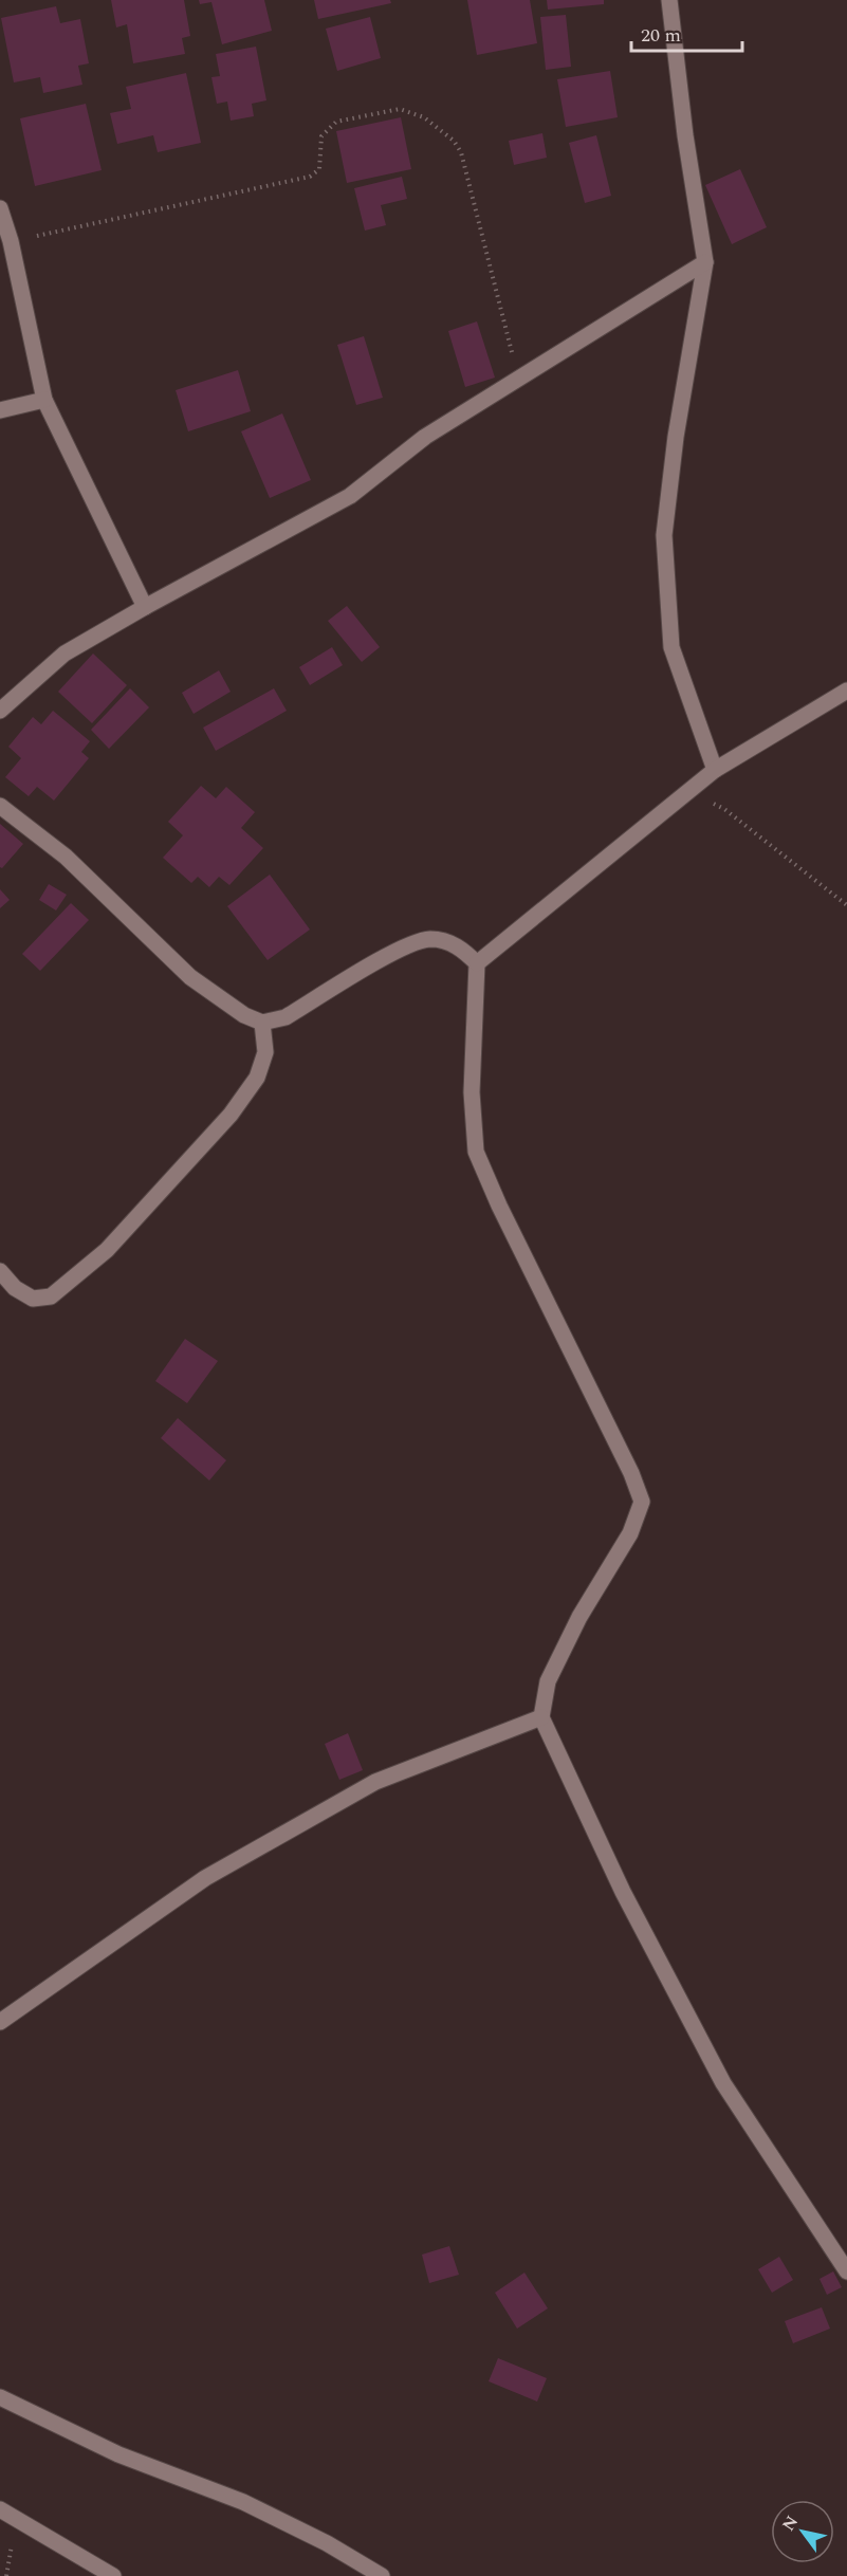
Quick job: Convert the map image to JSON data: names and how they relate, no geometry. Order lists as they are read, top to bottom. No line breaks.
{"scale_bar":"20 m","north":"top left"}
